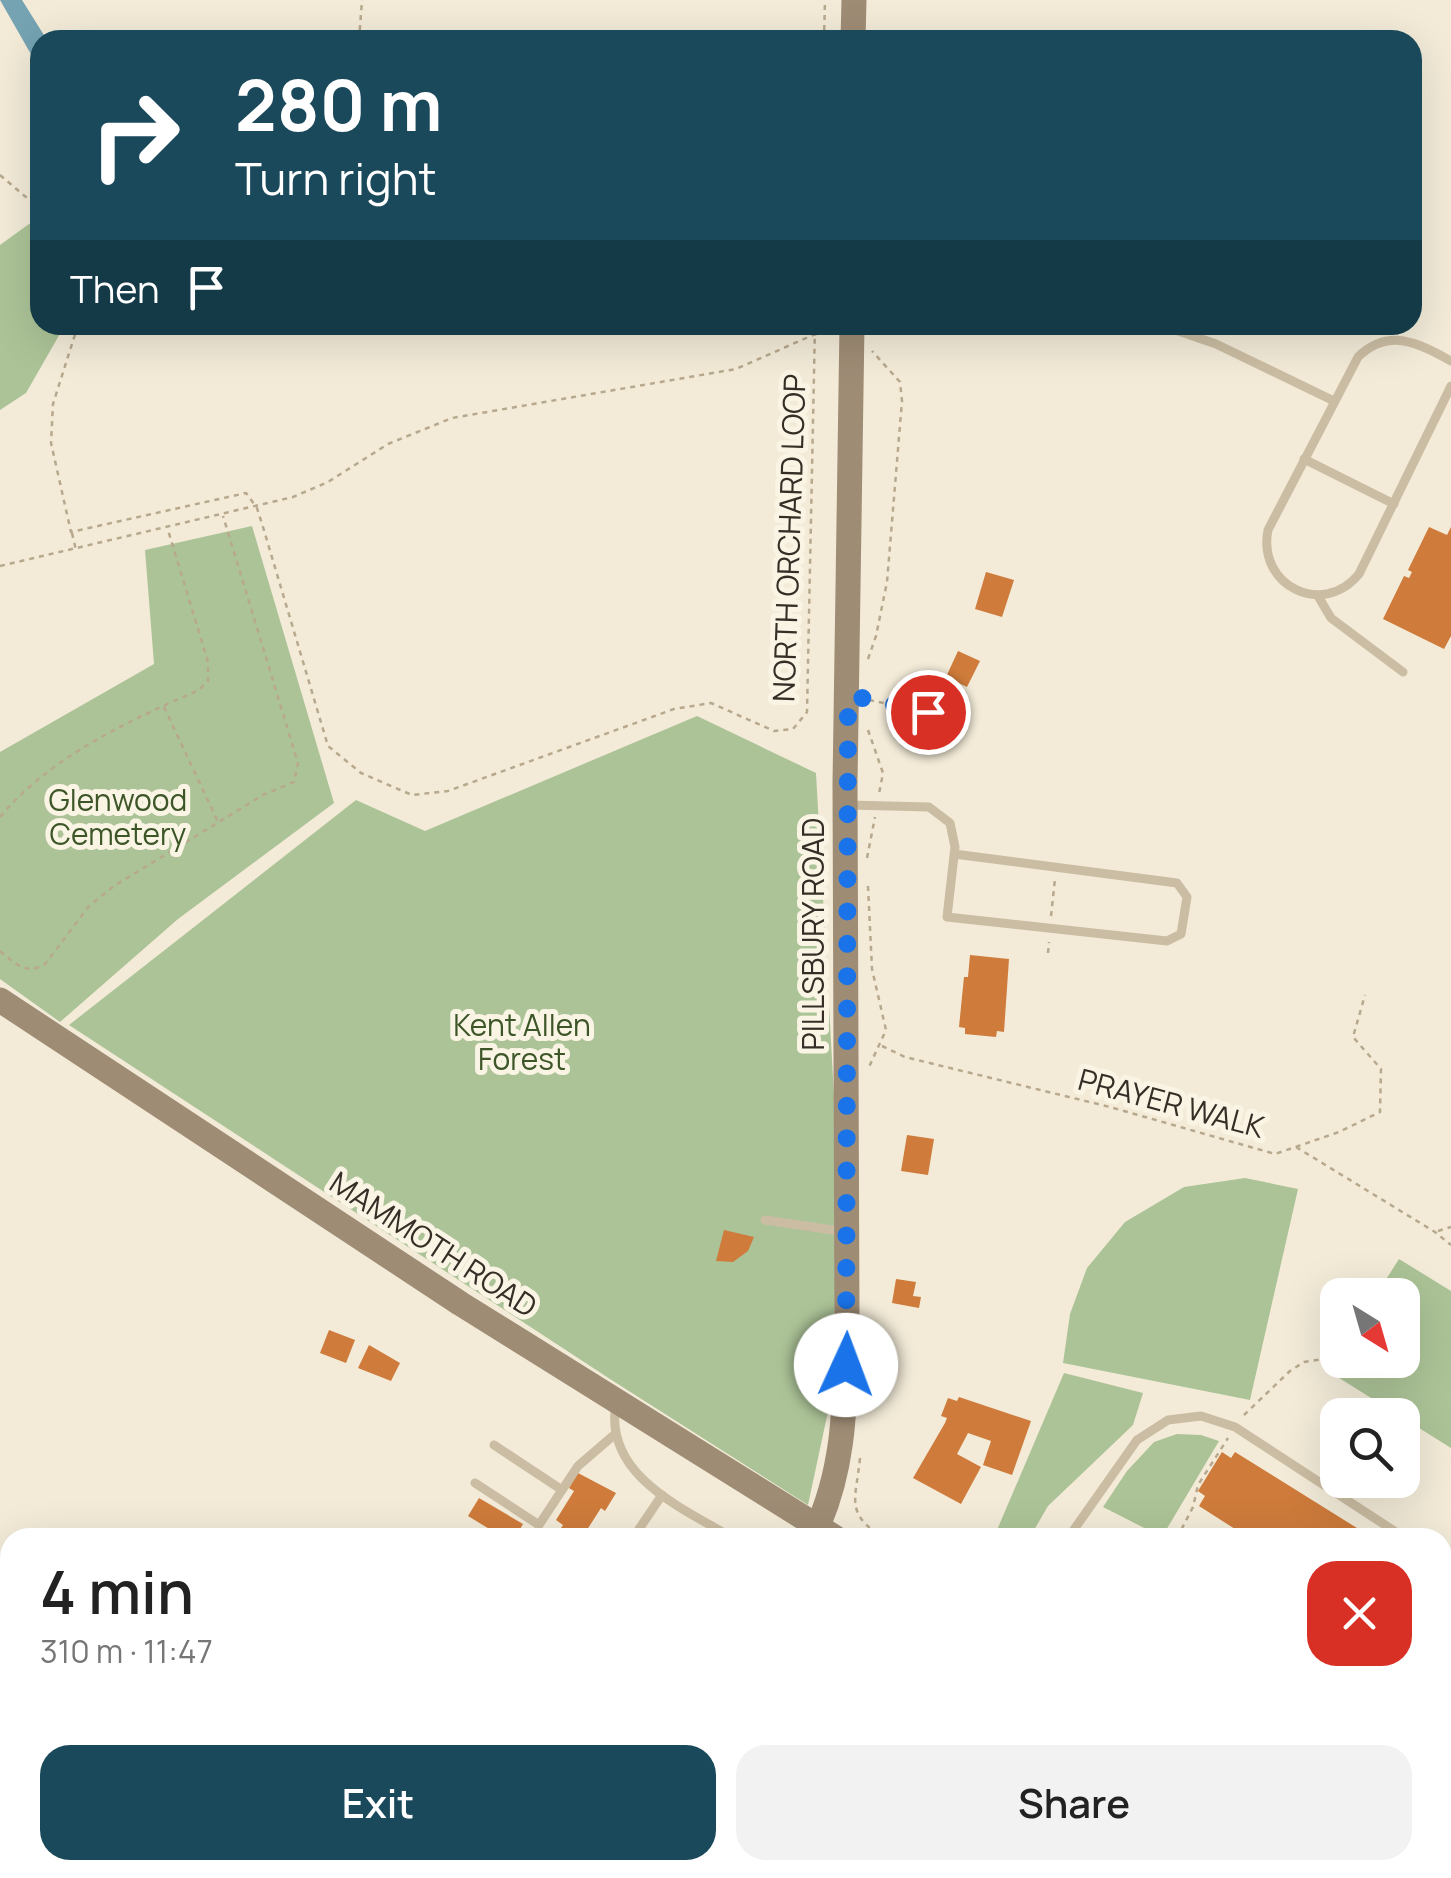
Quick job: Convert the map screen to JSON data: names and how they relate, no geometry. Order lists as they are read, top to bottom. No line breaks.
{"streets":{"street":["PILLSBURY ROAD","MAMMOTH ROAD"],"path":["NORTH ORCHARD LOOP","PRAYER WALK"]},"parks":["Glenwood Cemetery","Kent Allen Forest"],"north":"bottom right","page":{"turn":["280 m","Turn right"],"then":"Then","heading":["4 min","310 m · 11:47"],"buttons":["Exit","Share"]}}
